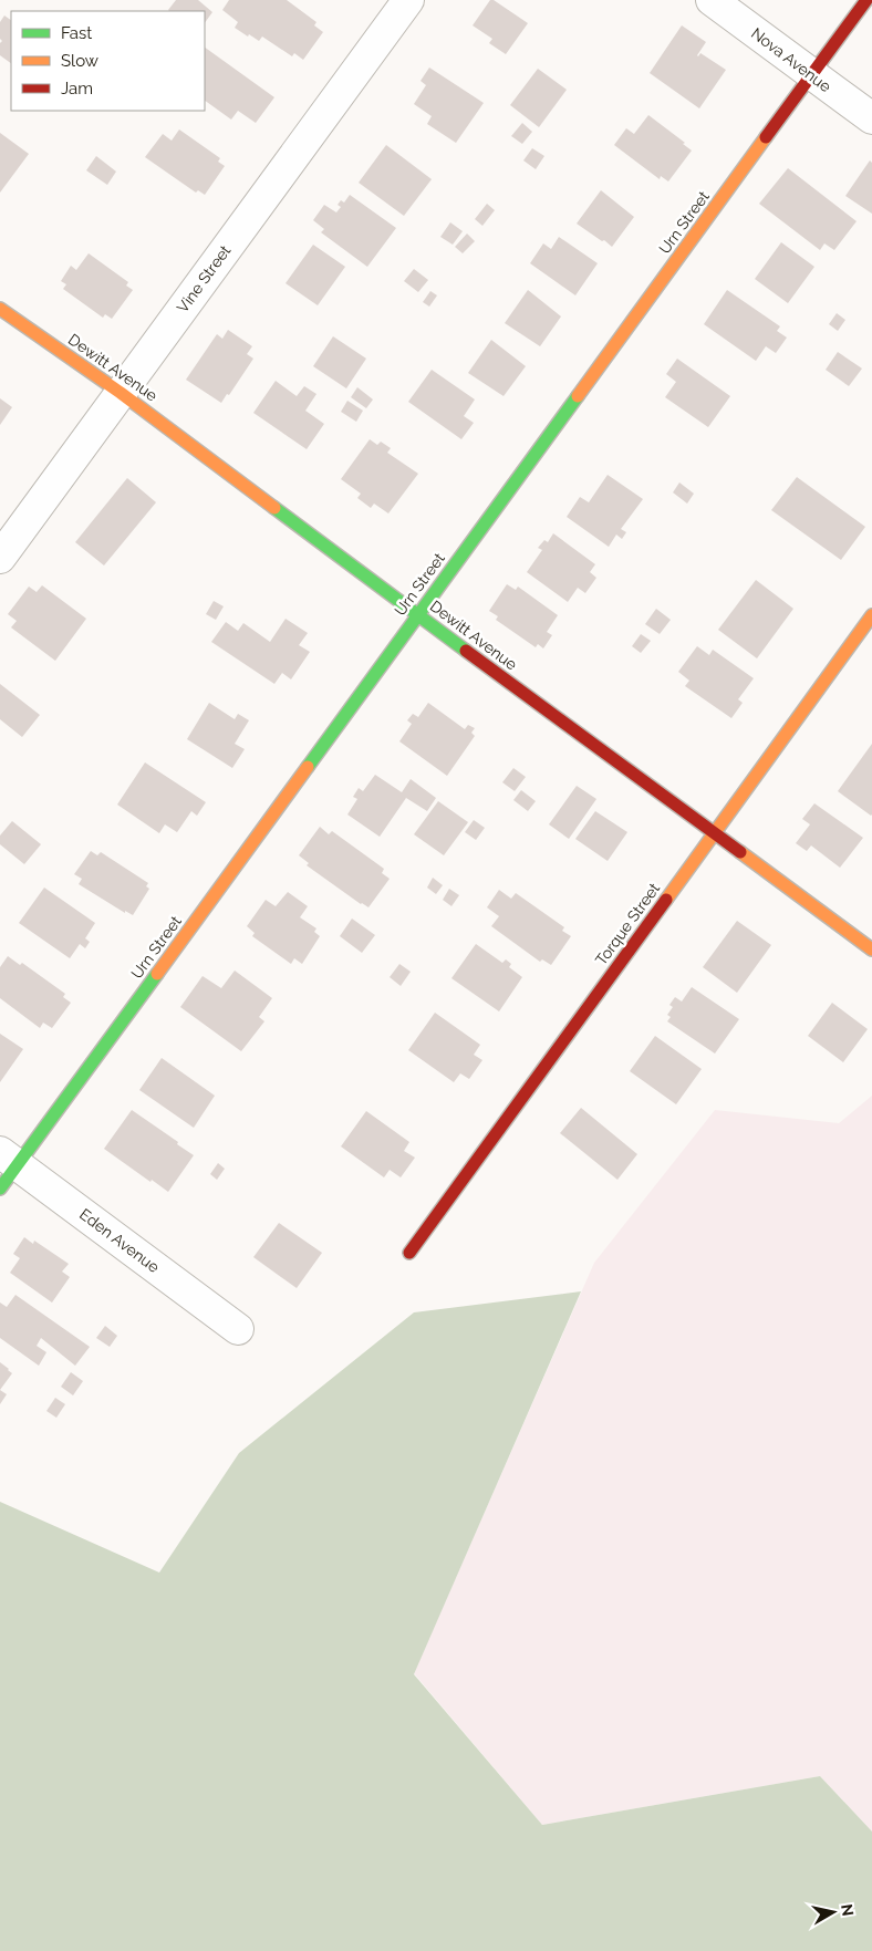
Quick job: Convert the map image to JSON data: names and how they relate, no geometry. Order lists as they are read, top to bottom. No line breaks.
{"streets":{"street":["Nova Avenue","Urn Street","Vine Street","Dewitt Avenue","Torque Street","Eden Avenue"]},"crossings":[["Nova Avenue","Urn Street"],["Urn Street","Dewitt Avenue"],["Urn Street","Eden Avenue"],["Vine Street","Dewitt Avenue"],["Dewitt Avenue","Torque Street"]],"legend":["Fast","Slow","Jam"],"north":"right"}
